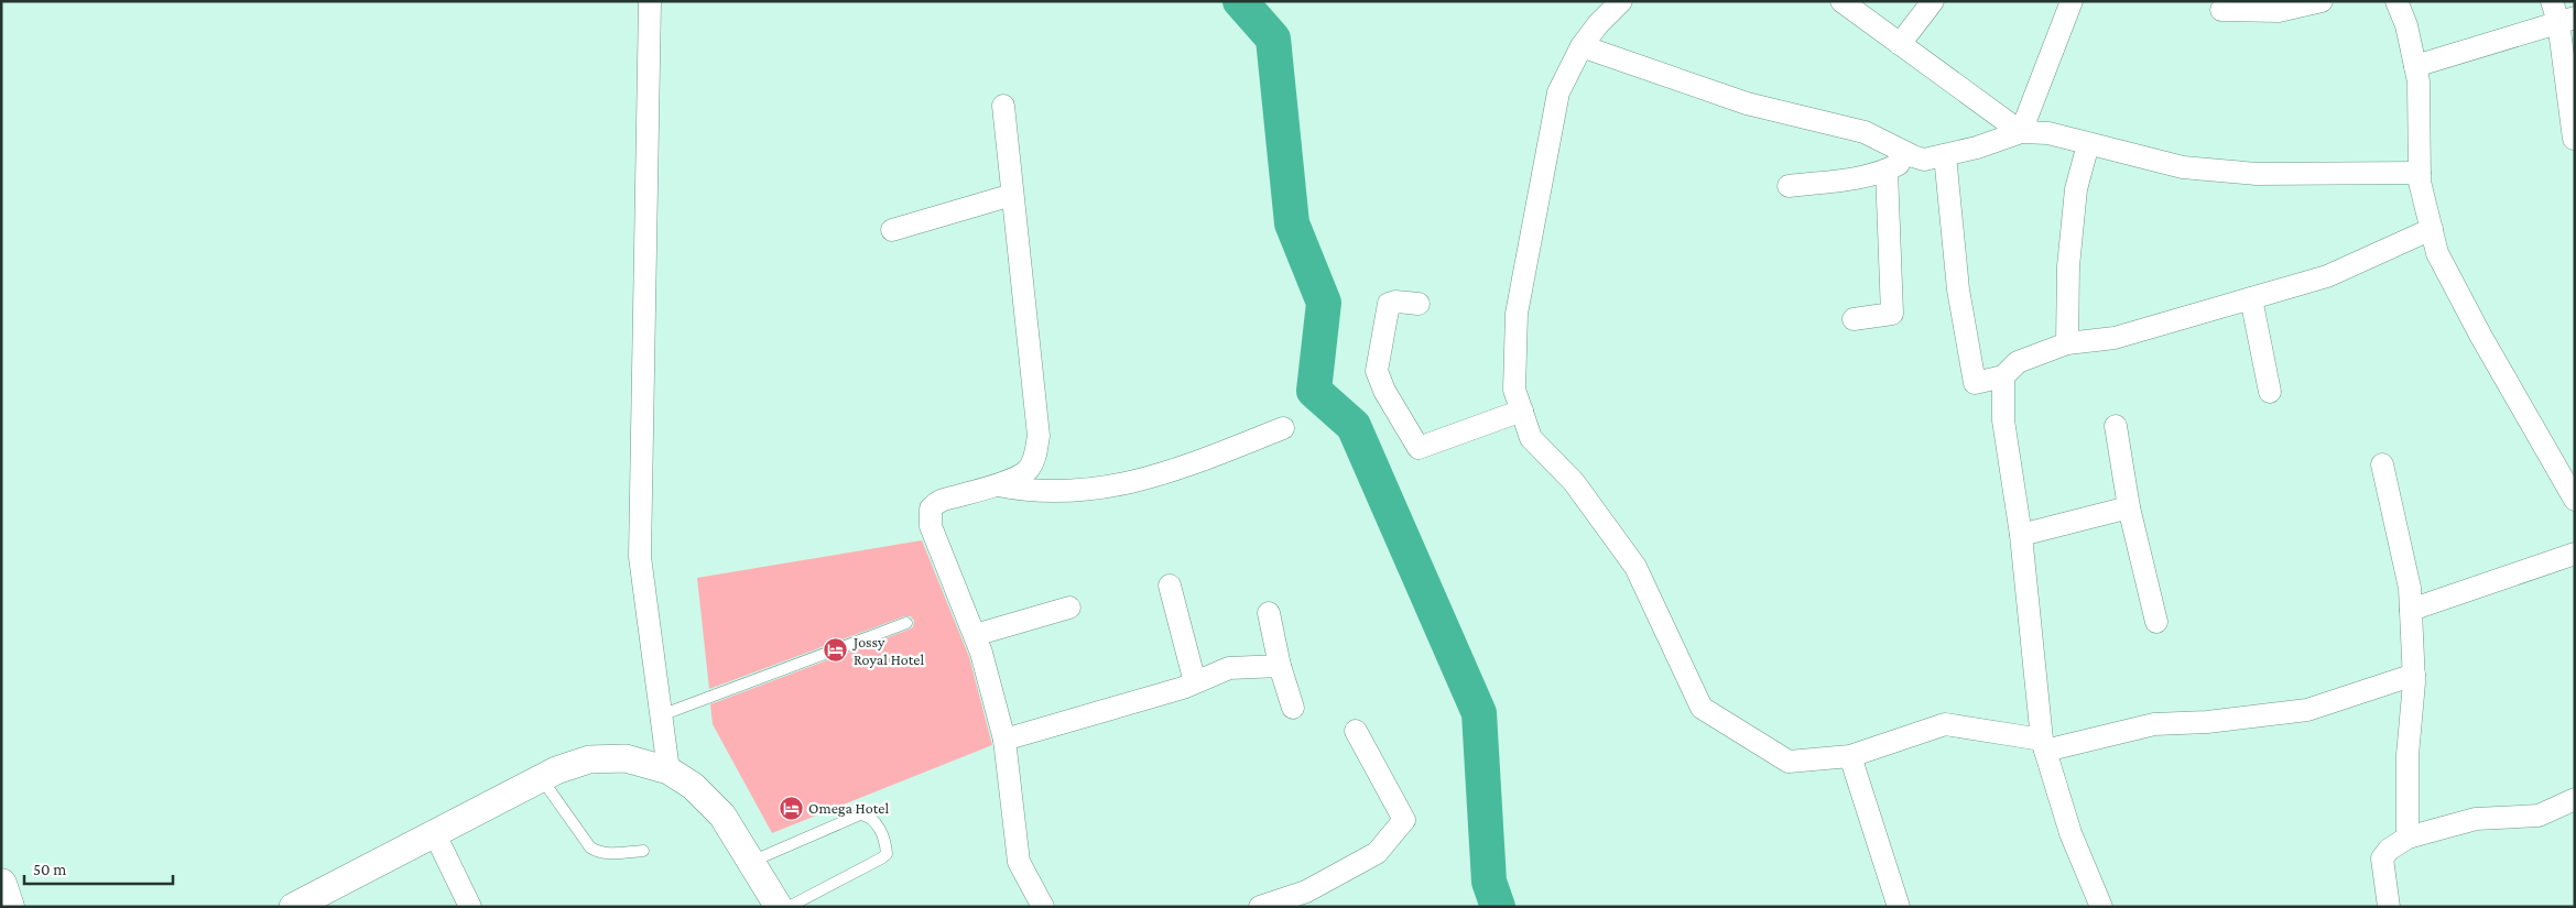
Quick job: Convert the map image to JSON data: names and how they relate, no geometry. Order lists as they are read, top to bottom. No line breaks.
{"places":{"hotel":["Jossy Royal Hotel","Omega Hotel"]},"scale_bar":"50 m"}
